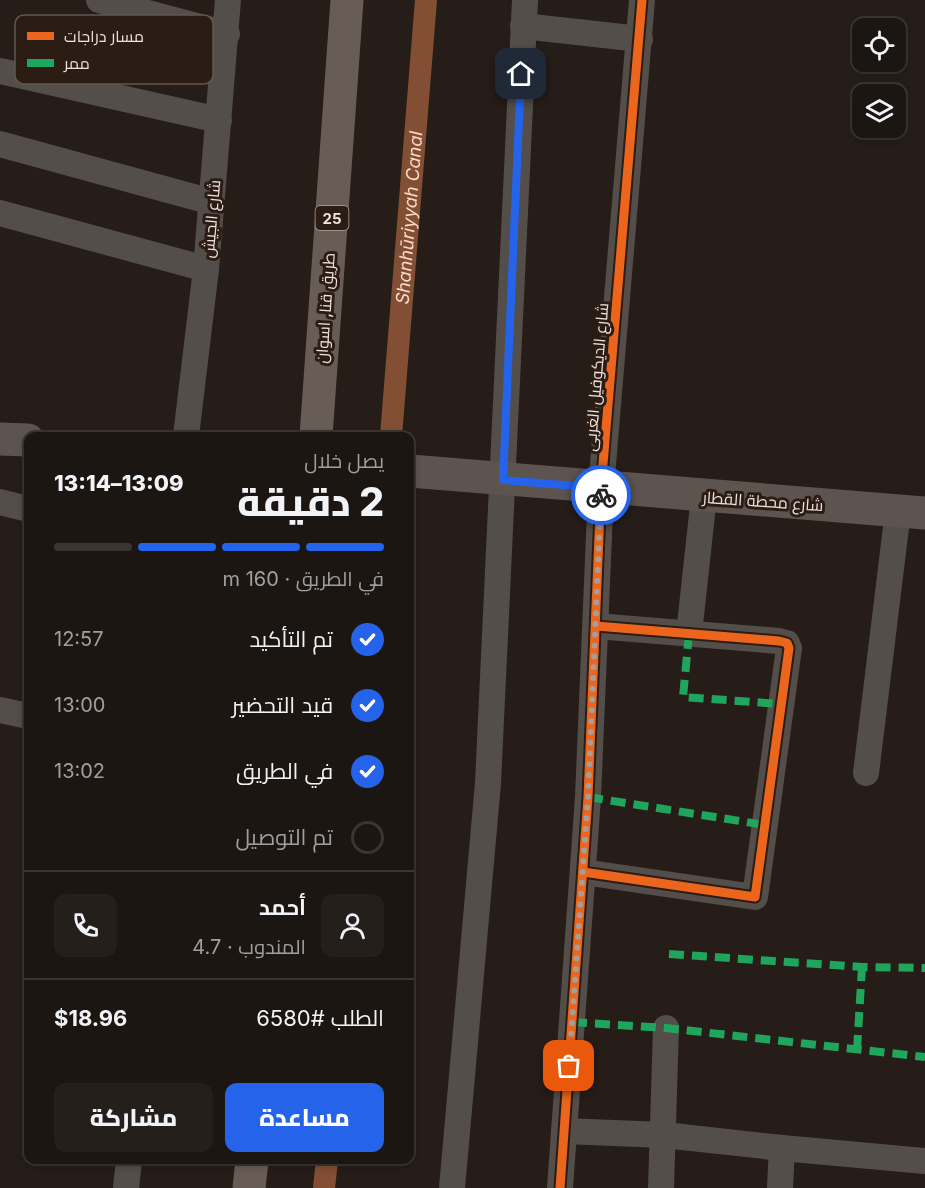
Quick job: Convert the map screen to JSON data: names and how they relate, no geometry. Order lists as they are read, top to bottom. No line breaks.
{"streets":{"highway":["25","طريق قنا, اسوان"],"street":["شارع الجيش","شارع الديكوفيل الغربى","شارع محطة القطار"]},"crossings":[["شارع الديكوفيل الغربى","شارع محطة القطار"]],"water":["Shanhūriyyah Canal"],"legend":["مسار دراجات","ممر"],"page":{"heading":["2 دقيقة","يصل خلال","13:09–13:14"],"panel":["أحمد","المندوب · 4.7","الطلب #6580","$18.96"],"bar":"في الطريق · 160 m","list":[["تم التأكيد","12:57"],["قيد التحضير","13:00"],["في الطريق","13:02"],"تم التوصيل"],"buttons":["مساعدة","مشاركة"]}}
